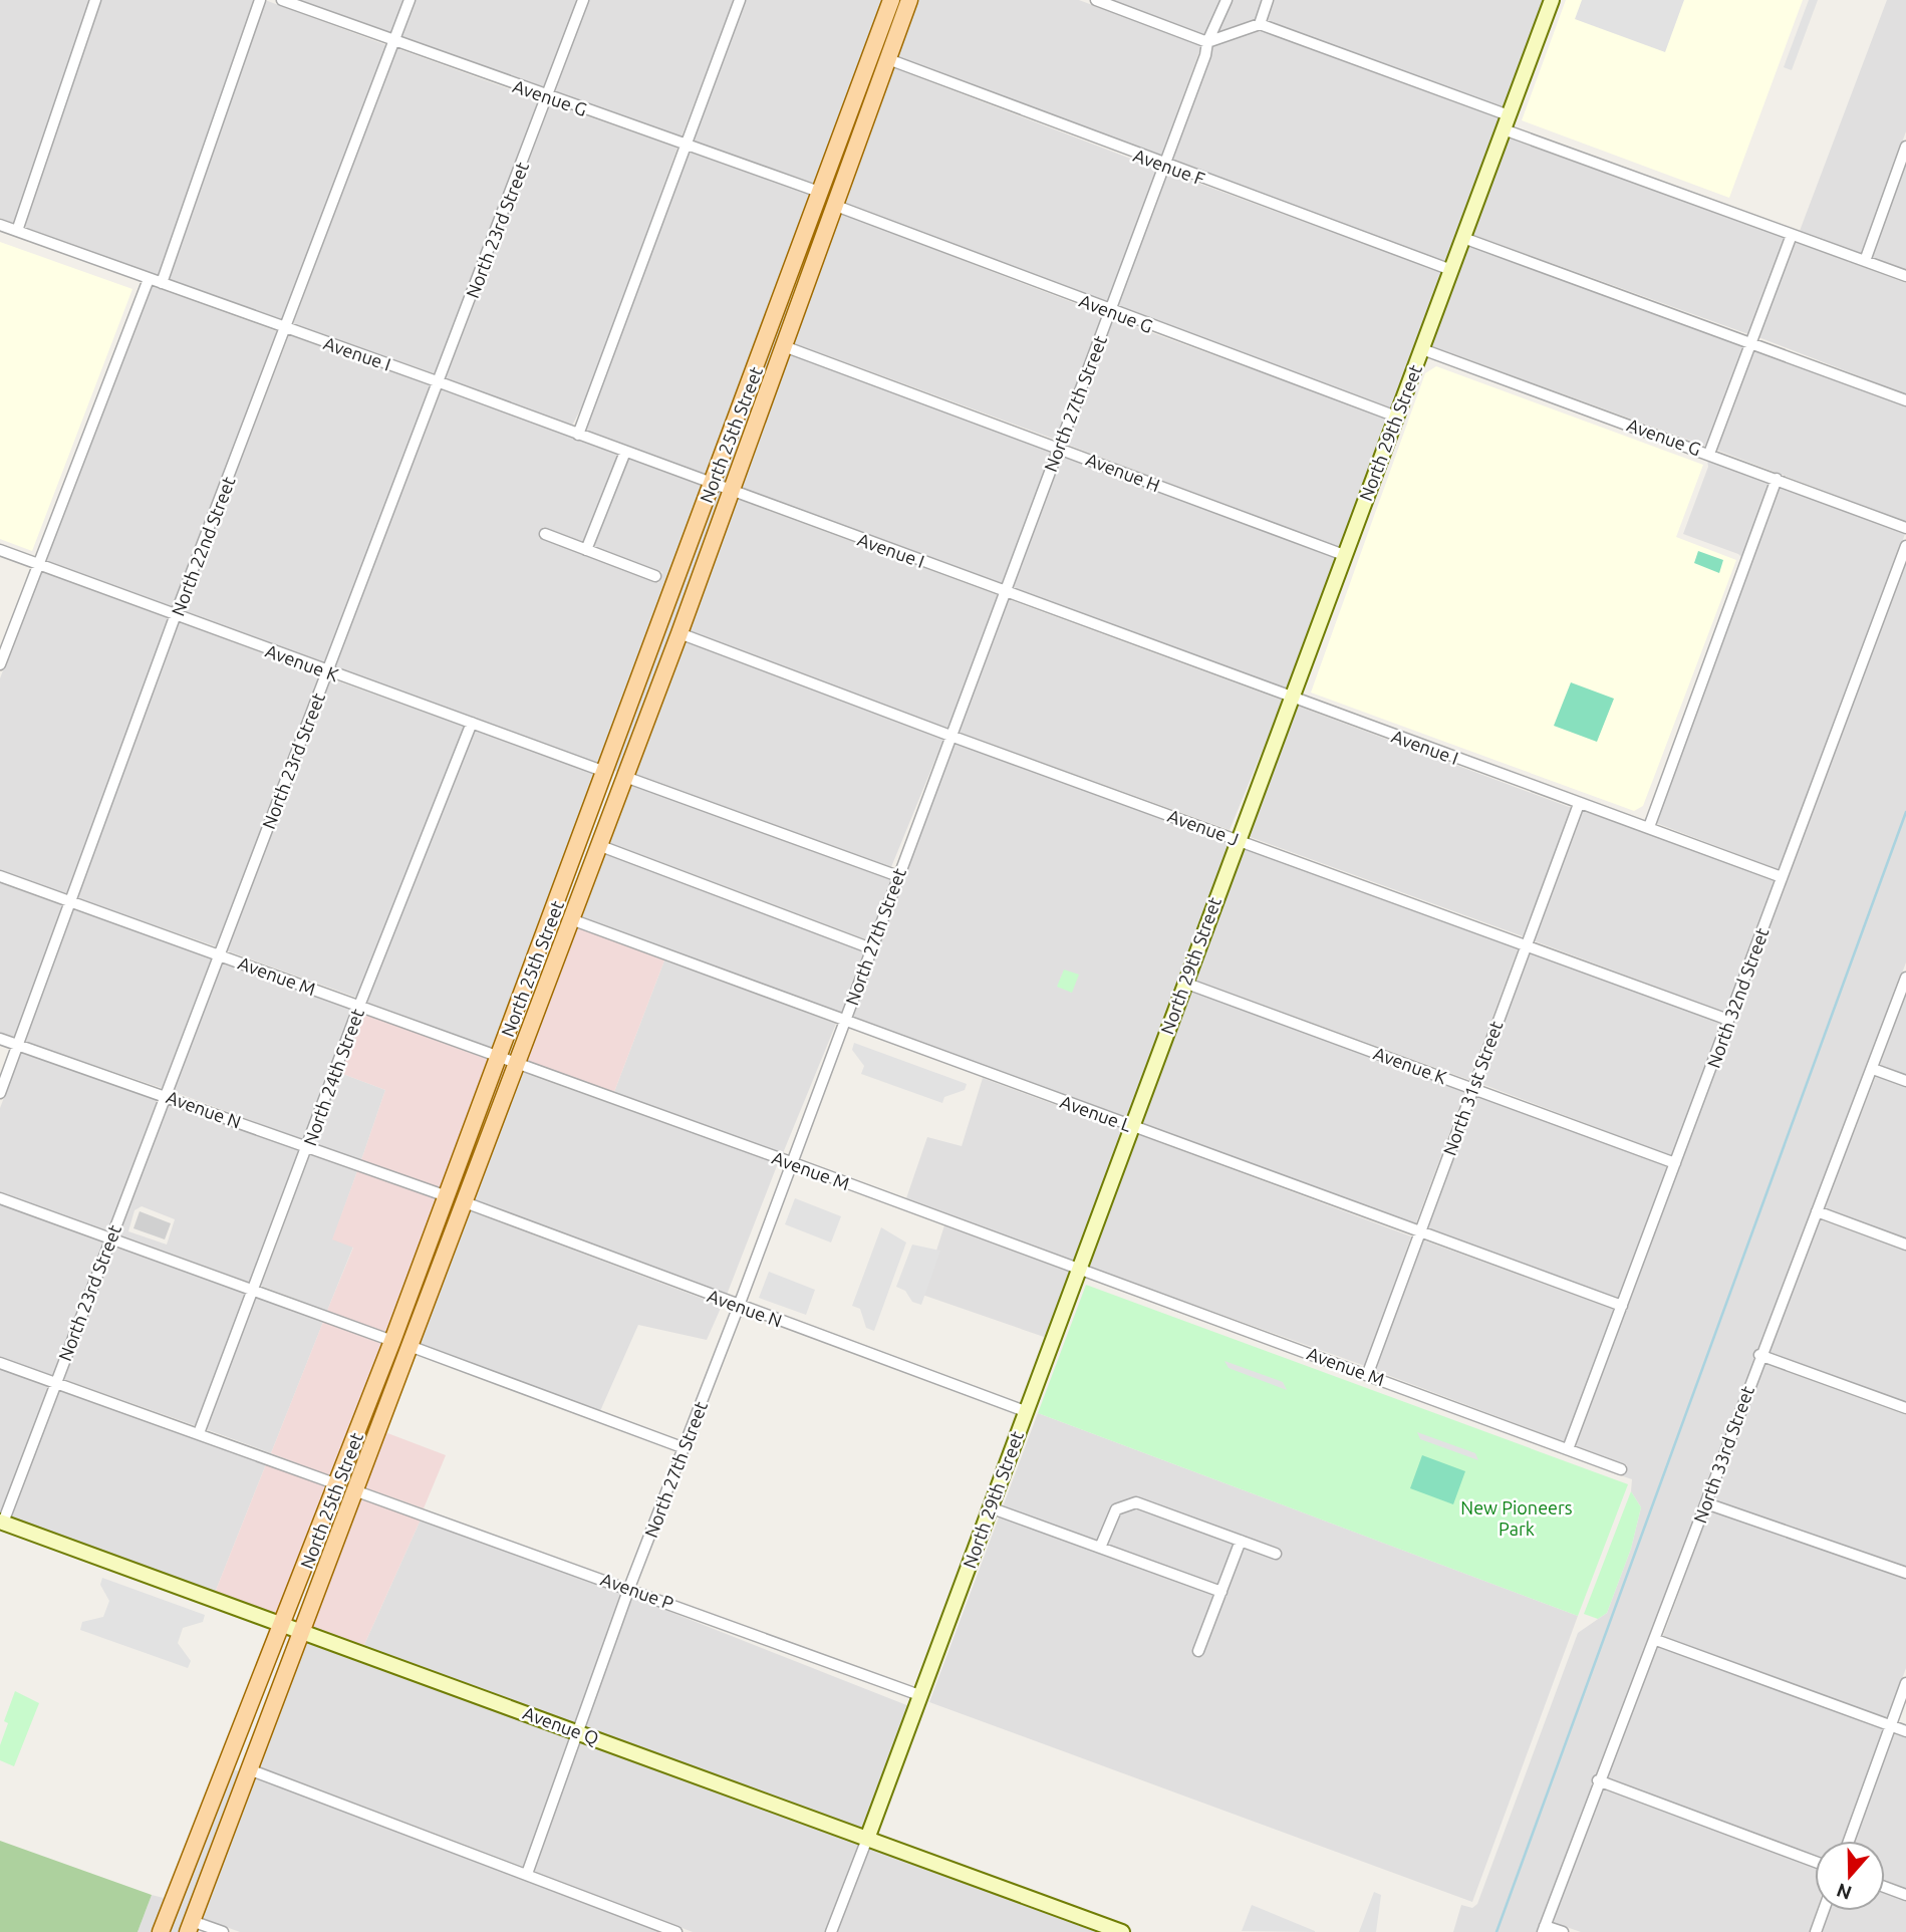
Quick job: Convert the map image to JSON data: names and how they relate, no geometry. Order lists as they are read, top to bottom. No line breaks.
{"streets":{"main road":["North 25th Street"],"street":["Avenue G","Avenue F","North 23rd Street","Avenue I","North 27th Street","North 29th Street","Avenue H","North 22nd Street","Avenue K","Avenue J","Avenue M","North 32nd Street","North 24th Street","North 31st Street","Avenue N","Avenue L","North 33rd Street","Avenue P","Avenue Q"]},"crossings":[["Avenue G","North 23rd Street"],["Avenue G","North 27th Street"],["Avenue G","North 29th Street"],["Avenue G","North 25th Street"],["Avenue G","North 22nd Street"],["Avenue F","North 27th Street"],["Avenue F","North 29th Street"],["Avenue F","North 25th Street"],["North 23rd Street","Avenue I"],["North 23rd Street","Avenue K"],["North 23rd Street","Avenue M"],["North 23rd Street","Avenue N"],["North 23rd Street","Avenue Q"],["Avenue I","North 27th Street"],["Avenue I","North 29th Street"],["Avenue I","North 25th Street"],["Avenue I","North 22nd Street"],["Avenue I","North 32nd Street"],["Avenue I","North 31st Street"],["North 27th Street","Avenue H"],["North 27th Street","Avenue J"],["North 27th Street","Avenue M"],["North 27th Street","Avenue N"],["North 27th Street","Avenue L"],["North 27th Street","Avenue P"],["North 27th Street","Avenue Q"],["North 29th Street","Avenue H"],["North 29th Street","Avenue K"],["North 29th Street","Avenue J"],["North 29th Street","Avenue M"],["North 29th Street","Avenue N"],["North 29th Street","Avenue L"],["North 29th Street","Avenue P"],["North 29th Street","Avenue Q"],["North 25th Street","Avenue H"],["North 25th Street","Avenue K"],["North 25th Street","Avenue J"],["North 25th Street","Avenue M"],["North 25th Street","Avenue N"],["North 25th Street","Avenue L"],["North 25th Street","Avenue P"],["North 25th Street","Avenue Q"],["North 22nd Street","Avenue K"],["North 22nd Street","Avenue M"],["North 22nd Street","Avenue N"],["Avenue K","North 32nd Street"],["Avenue K","North 24th Street"],["Avenue K","North 31st Street"],["Avenue J","North 32nd Street"],["Avenue J","North 31st Street"],["Avenue M","North 32nd Street"],["Avenue M","North 24th Street"],["Avenue M","North 31st Street"],["North 32nd Street","Avenue L"],["North 24th Street","Avenue N"],["North 31st Street","Avenue L"]],"parks":["New Pioneers Park"],"north":"bottom"}
